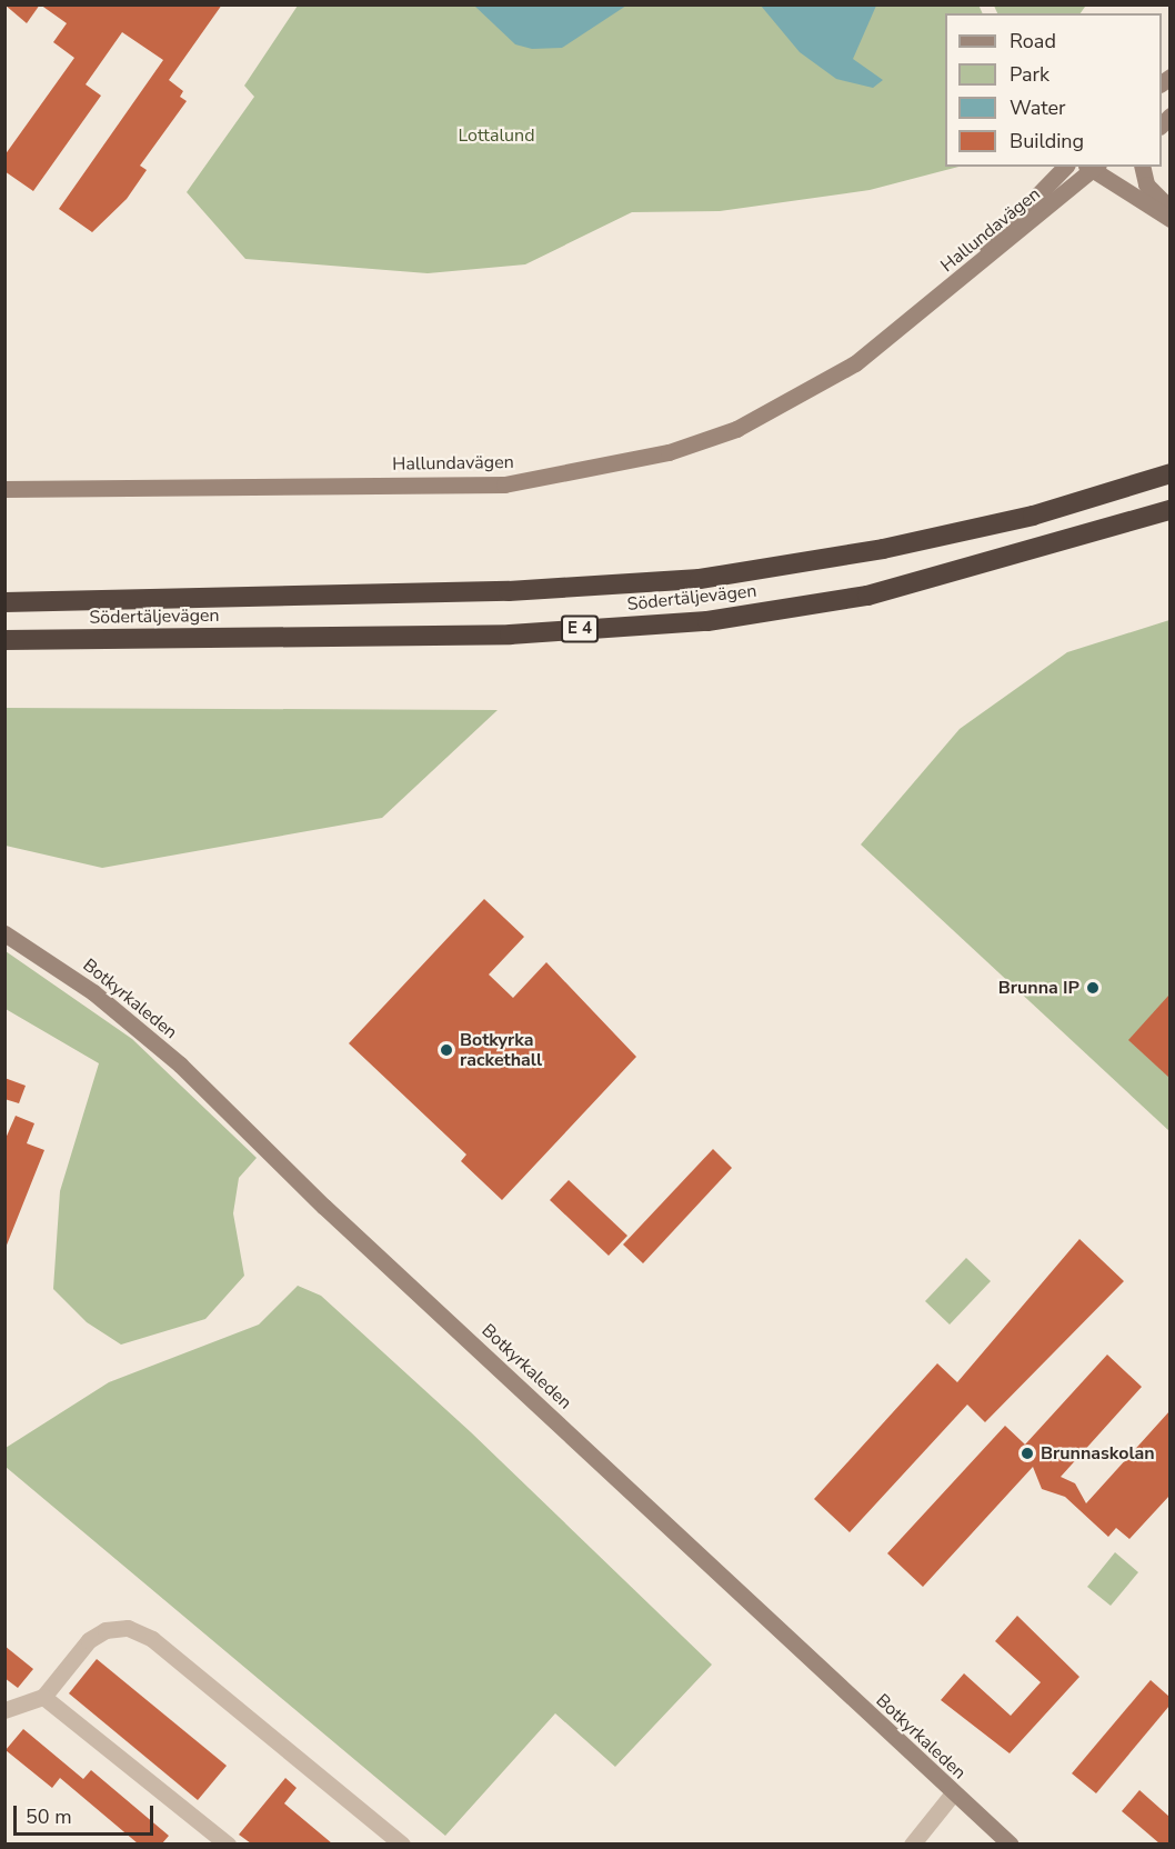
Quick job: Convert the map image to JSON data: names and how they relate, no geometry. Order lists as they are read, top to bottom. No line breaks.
{"streets":{"highway":["Södertäljevägen","E 4"],"main road":["Hallundavägen","Botkyrkaleden"]},"parks":["Lottalund"],"places":["Brunna IP","Botkyrka rackethall","Brunnaskolan"],"legend":["Road","Park","Water","Building"],"scale_bar":"50 m"}
